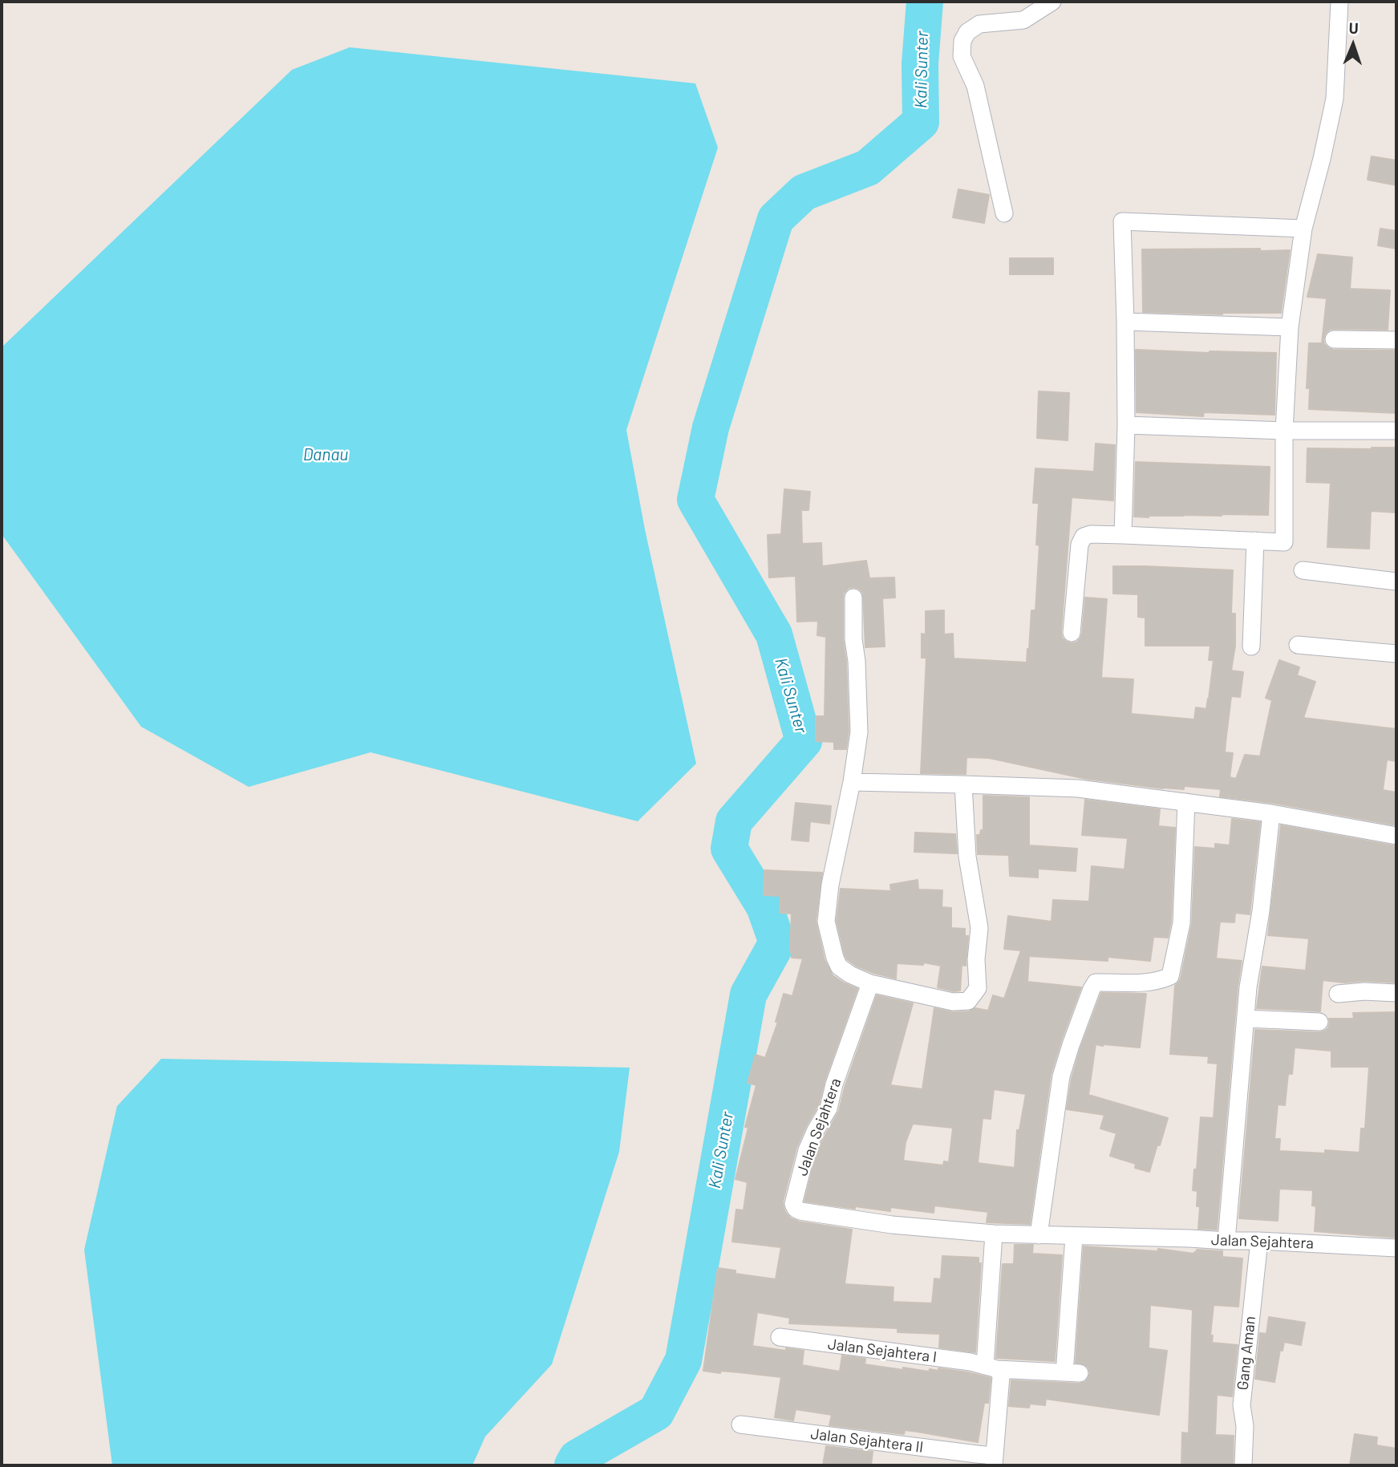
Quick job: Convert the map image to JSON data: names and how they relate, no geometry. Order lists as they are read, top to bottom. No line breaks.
{"streets":{"street":["Jalan Sejahtera","Jalan Sejahtera I","Gang Aman","Jalan Sejahtera II"]},"crossings":[["Jalan Sejahtera","Gang Aman"]],"water":["Kali Sunter","Danau"],"north":"top"}
